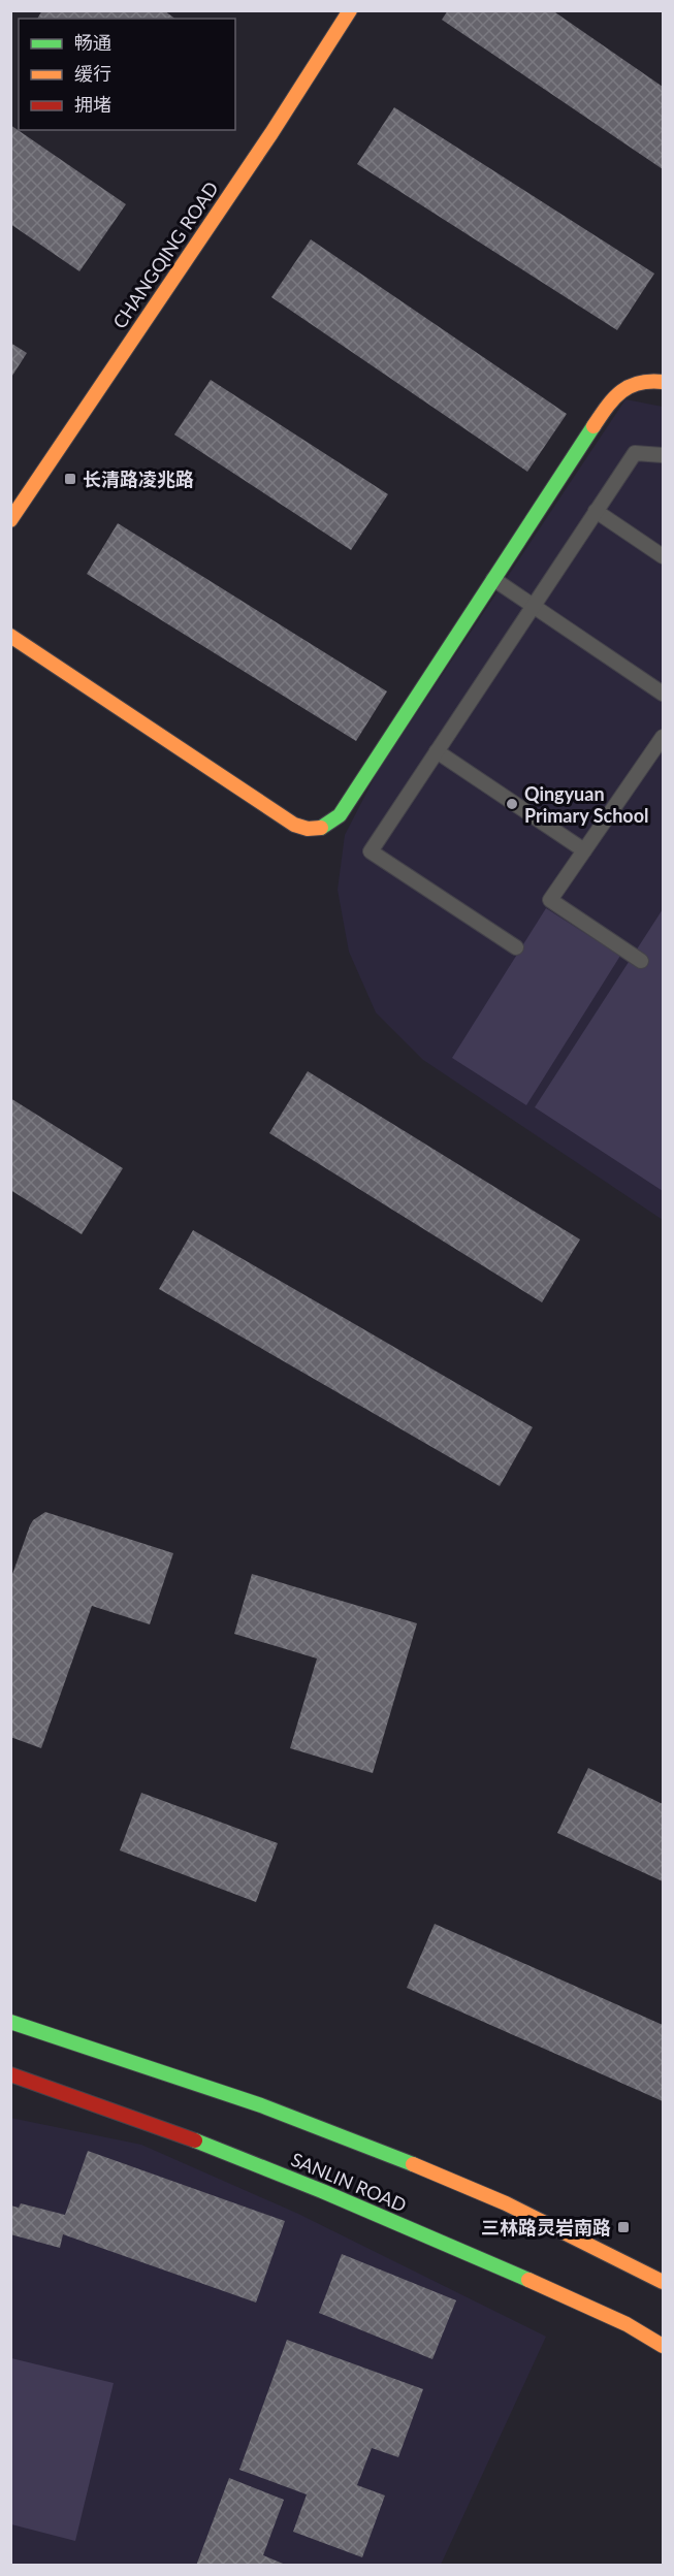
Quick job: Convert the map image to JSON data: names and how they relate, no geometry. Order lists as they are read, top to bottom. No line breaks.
{"streets":{"main road":["CHANGQING ROAD","SANLIN ROAD"]},"places":{"transit":["长清路凌兆路","三林路灵岩南路"],"other":["Qingyuan Primary School"]},"legend":["畅通","缓行","拥堵"]}
